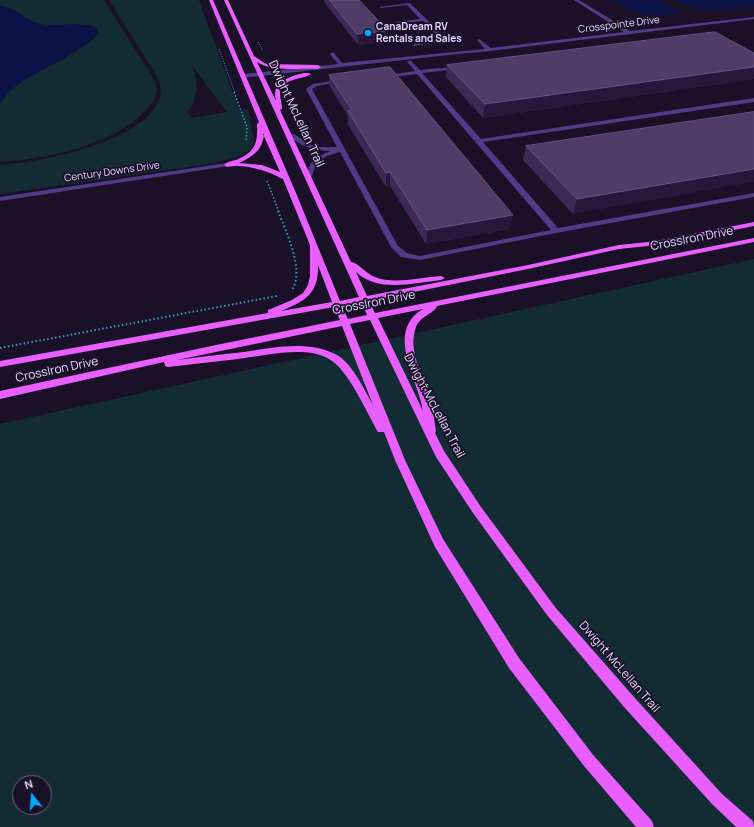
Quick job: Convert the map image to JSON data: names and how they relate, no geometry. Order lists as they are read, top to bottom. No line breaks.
{"streets":{"main road":["Dwight McLellan Trail","CrossIron Drive"],"street":["Crosspointe Drive","Century Downs Drive"]},"crossings":[["Crosspointe Drive","Dwight McLellan Trail"],["Dwight McLellan Trail","CrossIron Drive"]],"places":["CanaDream RV Rentals and Sales"],"north":"top"}
